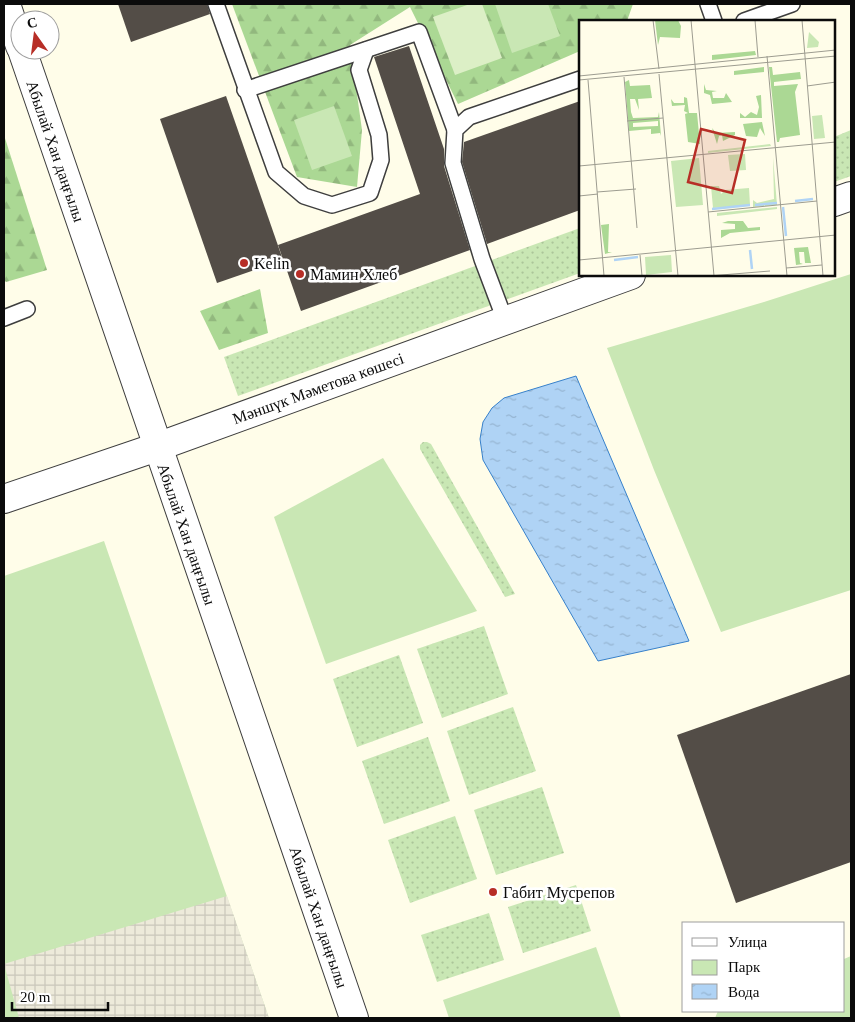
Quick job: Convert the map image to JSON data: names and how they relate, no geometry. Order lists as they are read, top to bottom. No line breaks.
{"streets":{"street":["Абылай Хан даңғылы","Мәншүк Мәметова көшесі"]},"crossings":[["Абылай Хан даңғылы","Мәншүк Мәметова көшесі"]],"places":["Kelin","Мамин Хлеб","Габит Мусрепов"],"legend":["Улица","Парк","Вода"],"scale_bar":"20 m","north":"top"}
